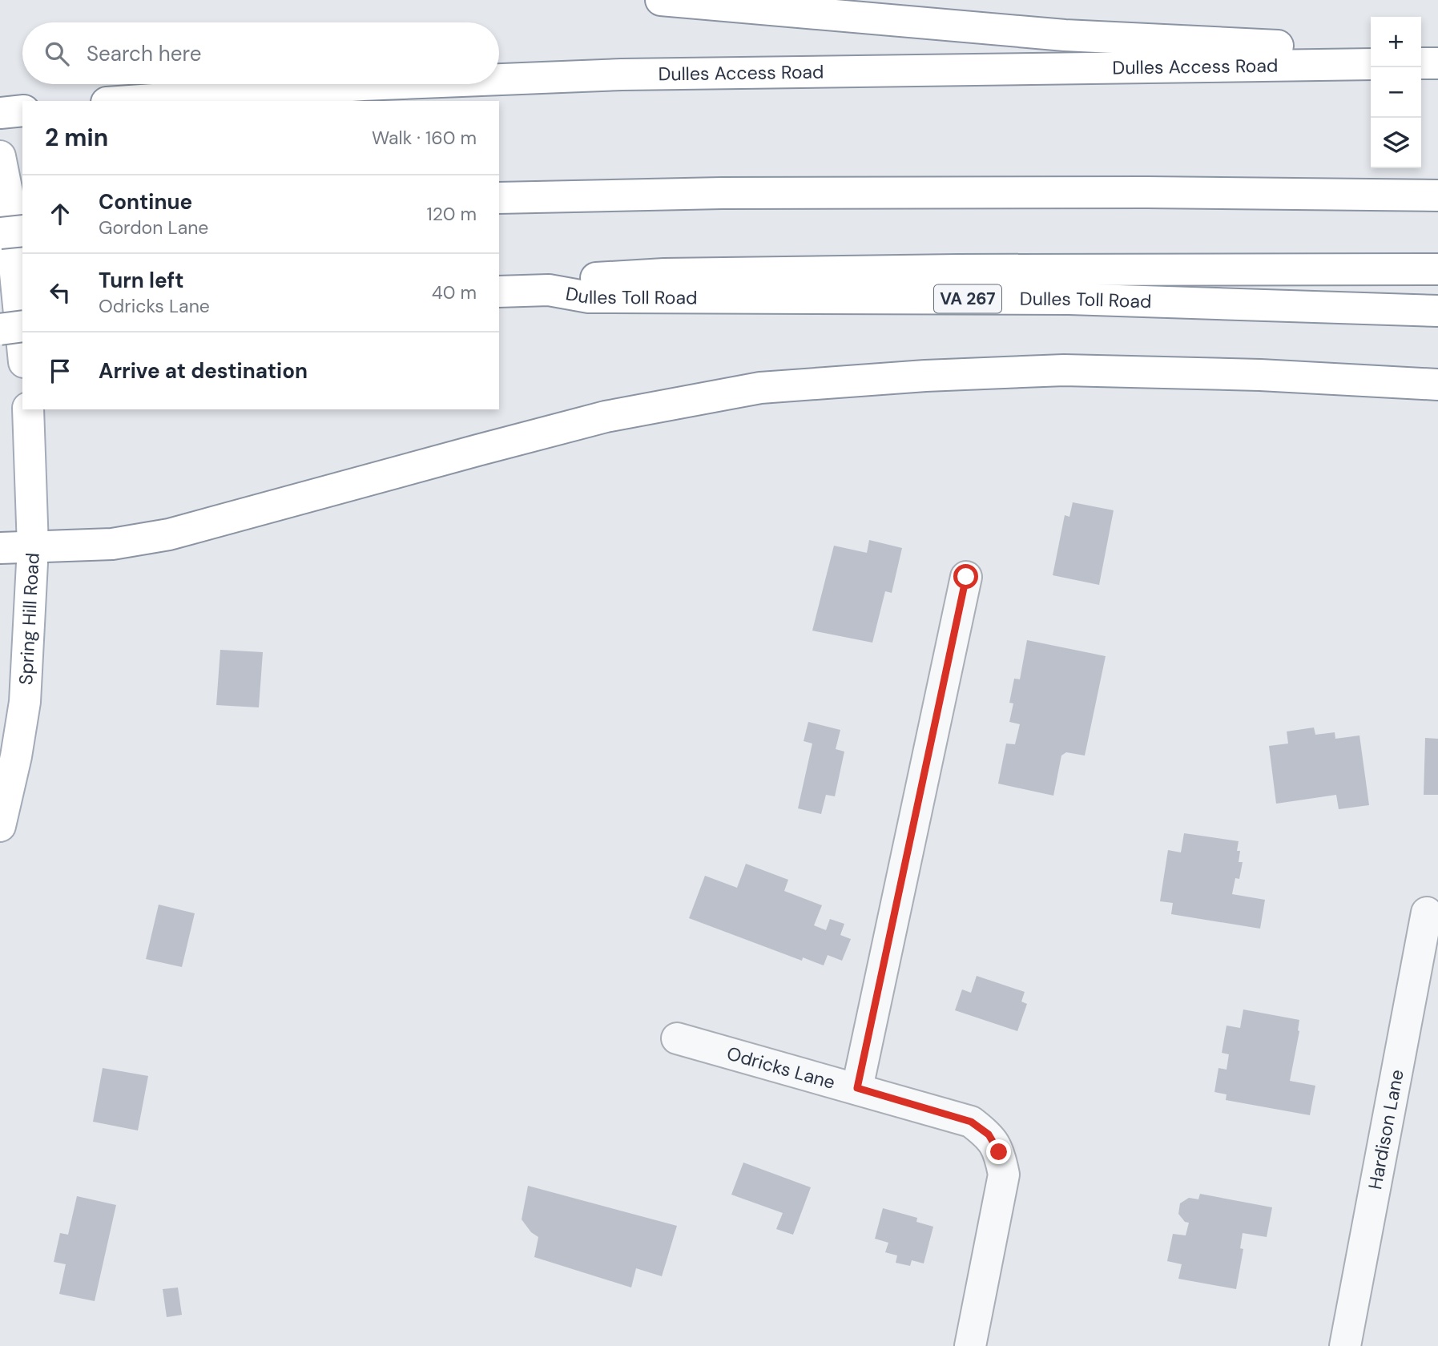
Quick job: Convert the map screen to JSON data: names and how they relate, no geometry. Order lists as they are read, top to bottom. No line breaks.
{"streets":{"main road":["Dulles Access Road","Dulles Toll Road","VA 267","Spring Hill Road"],"street":["Odricks Lane","Hardison Lane"]},"page":{"map_buttons":["+","−"],"search":"Search here","heading":["2 min","Walk · 160 m"],"list":[["Continue","Gordon Lane","120 m"],["Turn left","Odricks Lane","40 m"],"Arrive at destination"]}}
